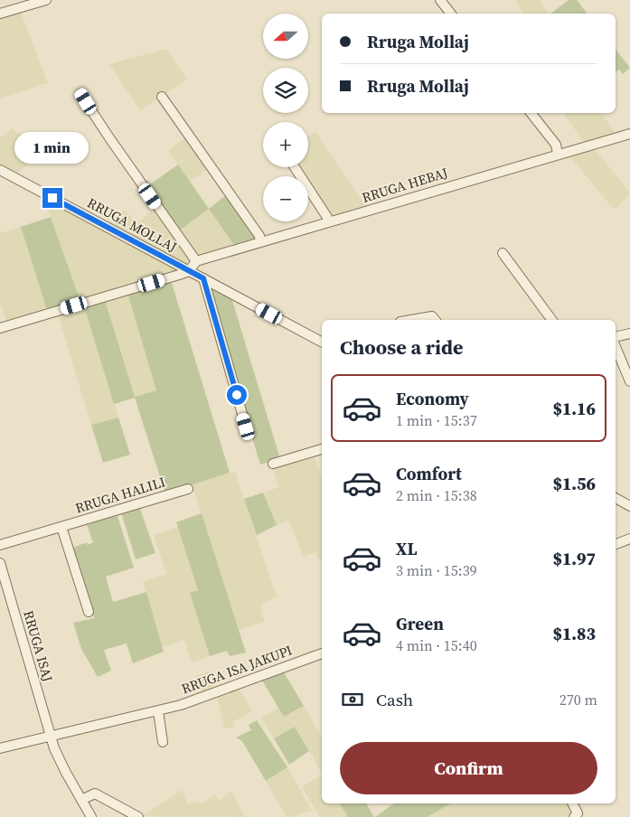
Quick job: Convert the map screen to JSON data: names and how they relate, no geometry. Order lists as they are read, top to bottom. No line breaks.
{"streets":{"street":["RRUGA HEBAJ","RRUGA MOLLAJ","RRUGA HALILI","RRUGA ISAJ","RRUGA ISA JAKUPI"]},"crossings":[["RRUGA ISAJ","RRUGA ISA JAKUPI"]],"north":"left","page":{"map_buttons":["+","−"],"banner":["Rruga Mollaj","Rruga Mollaj"],"bubble":"1 min","heading":"Choose a ride","list":[{"name":"Economy","note":"1 min · 15:37","value":"$1.16"},{"name":"Comfort","note":"2 min · 15:38","value":"$1.56"},{"name":"XL","note":"3 min · 15:39","value":"$1.97"},{"name":"Green","note":"4 min · 15:40","value":"$1.83"}],"pay":["Cash","270 m"],"buttons":"Confirm"}}
